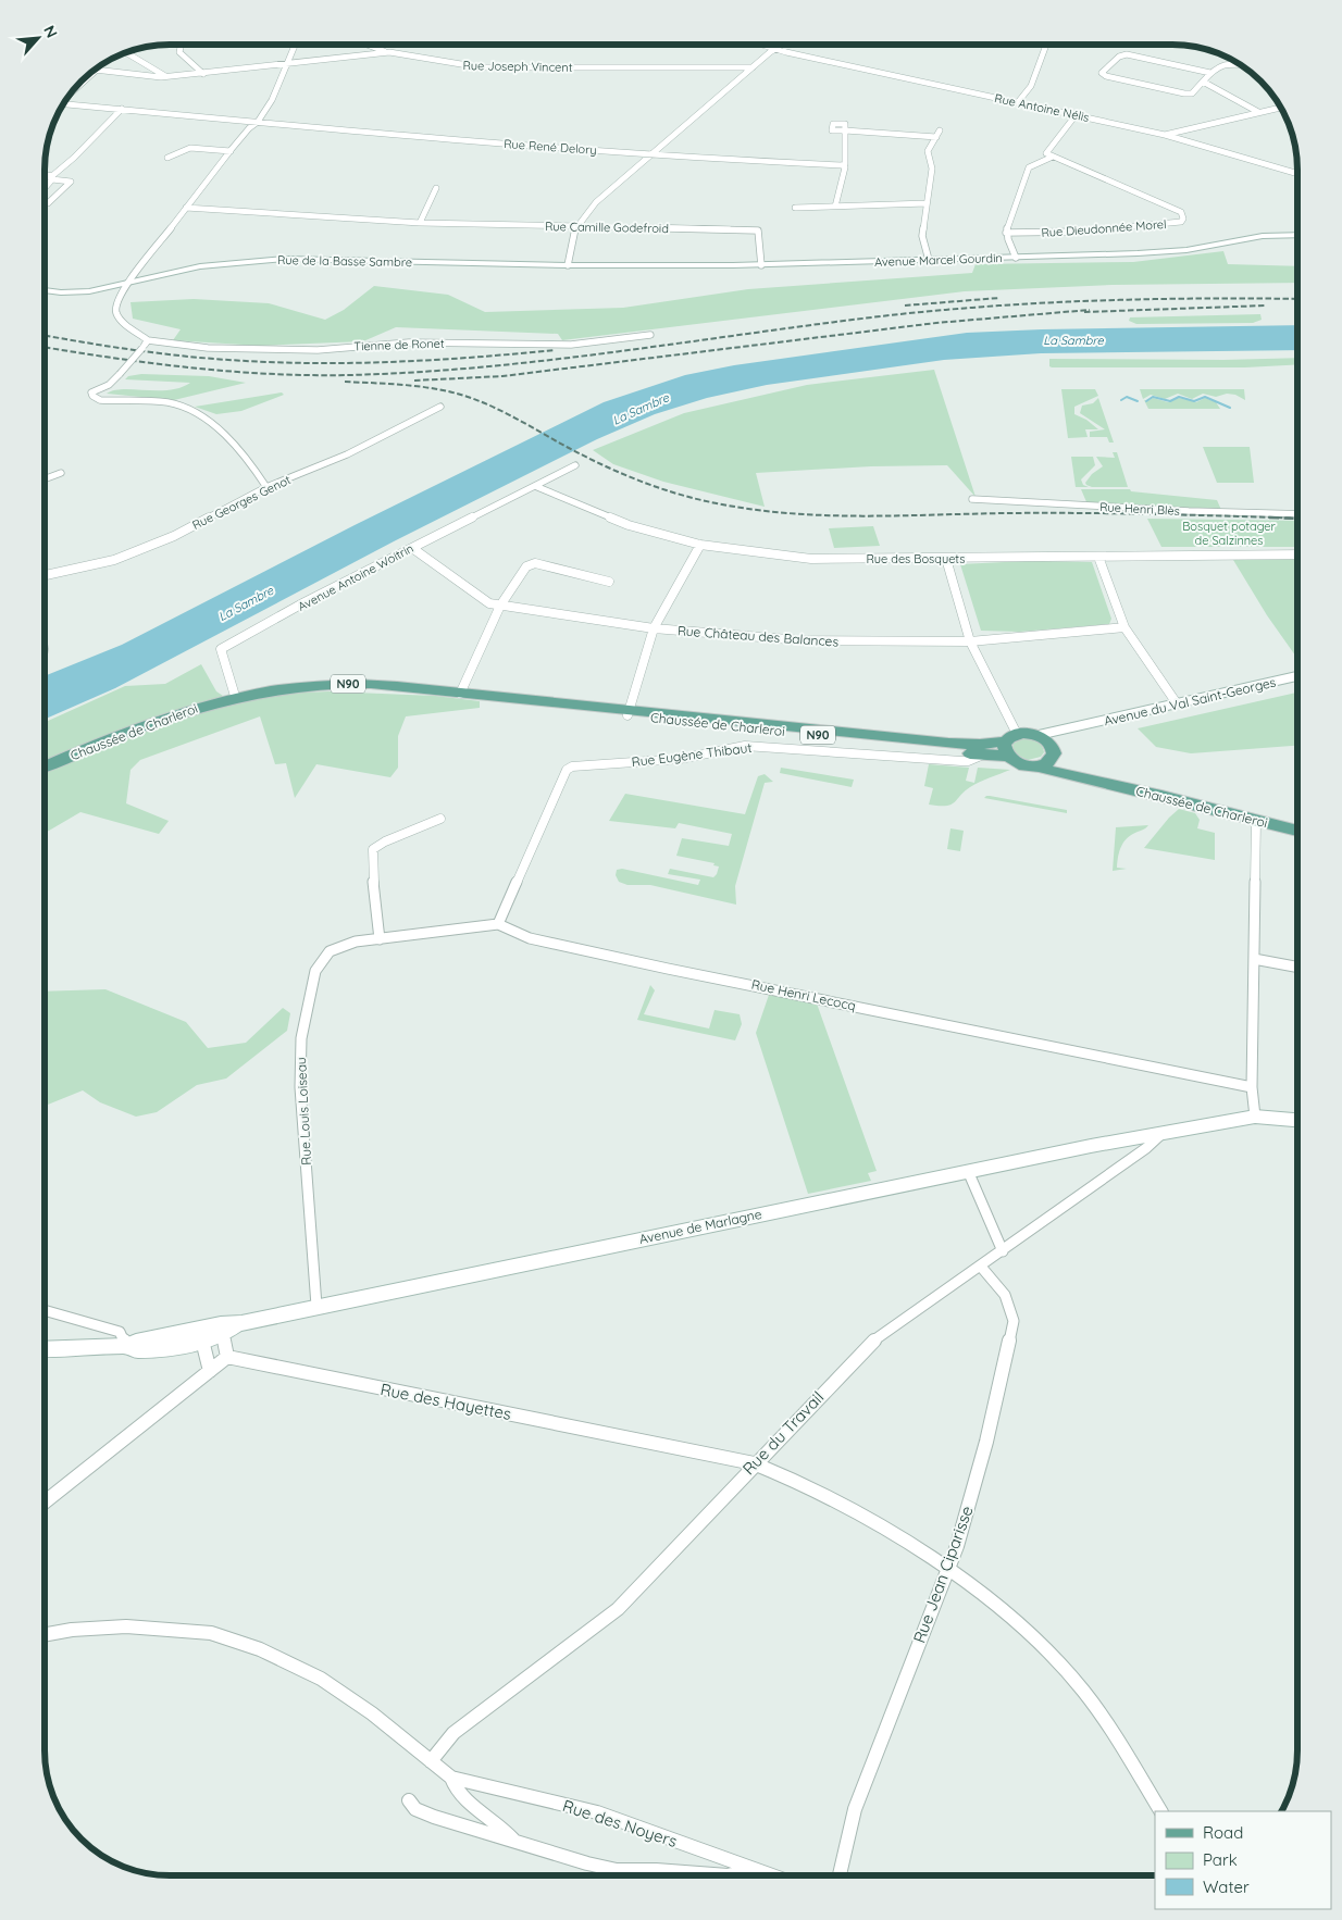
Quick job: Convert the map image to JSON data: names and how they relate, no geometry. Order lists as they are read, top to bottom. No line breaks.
{"streets":{"main road":["N90","Chaussée de Charleroi"],"street":["Rue Joseph Vincent","Rue Antoine Nélis","Rue René Delory","Rue Camille Godefroid","Rue Dieudonnée Morel","Avenue Marcel Gourdin","Rue de la Basse Sambre","Tienne de Ronet","Rue Georges Genot","Rue Henri Blès","Rue des Bosquets","Avenue Antoine Woitrin","Rue Château des Balances","Avenue du Val Saint-Georges","Rue Eugène Thibaut","Rue Henri Lecocq","Rue Louis Loiseau","Avenue de Marlagne","Rue des Hayettes","Rue du Travail","Rue Jean Ciparisse","Rue des Noyers"]},"crossings":[["Rue Camille Godefroid","Avenue Marcel Gourdin"],["Avenue Marcel Gourdin","Rue de la Basse Sambre"],["Rue de la Basse Sambre","Tienne de Ronet"],["Rue des Bosquets","Avenue Antoine Woitrin"],["Avenue Antoine Woitrin","Rue Château des Balances"],["Avenue Antoine Woitrin","Chaussée de Charleroi"],["N90","Avenue du Val Saint-Georges"],["N90","Chaussée de Charleroi"],["Chaussée de Charleroi","Rue Eugène Thibaut"],["Rue Eugène Thibaut","Rue Henri Lecocq"],["Rue Louis Loiseau","Avenue de Marlagne"],["Avenue de Marlagne","Rue du Travail"],["Rue des Hayettes","Rue du Travail"],["Rue des Hayettes","Rue Jean Ciparisse"],["Rue du Travail","Rue Jean Ciparisse"],["Rue du Travail","Rue des Noyers"]],"water":["La Sambre"],"parks":["Bosquet potager de Salzinnes"],"legend":["Road","Park","Water"],"north":"top right"}
